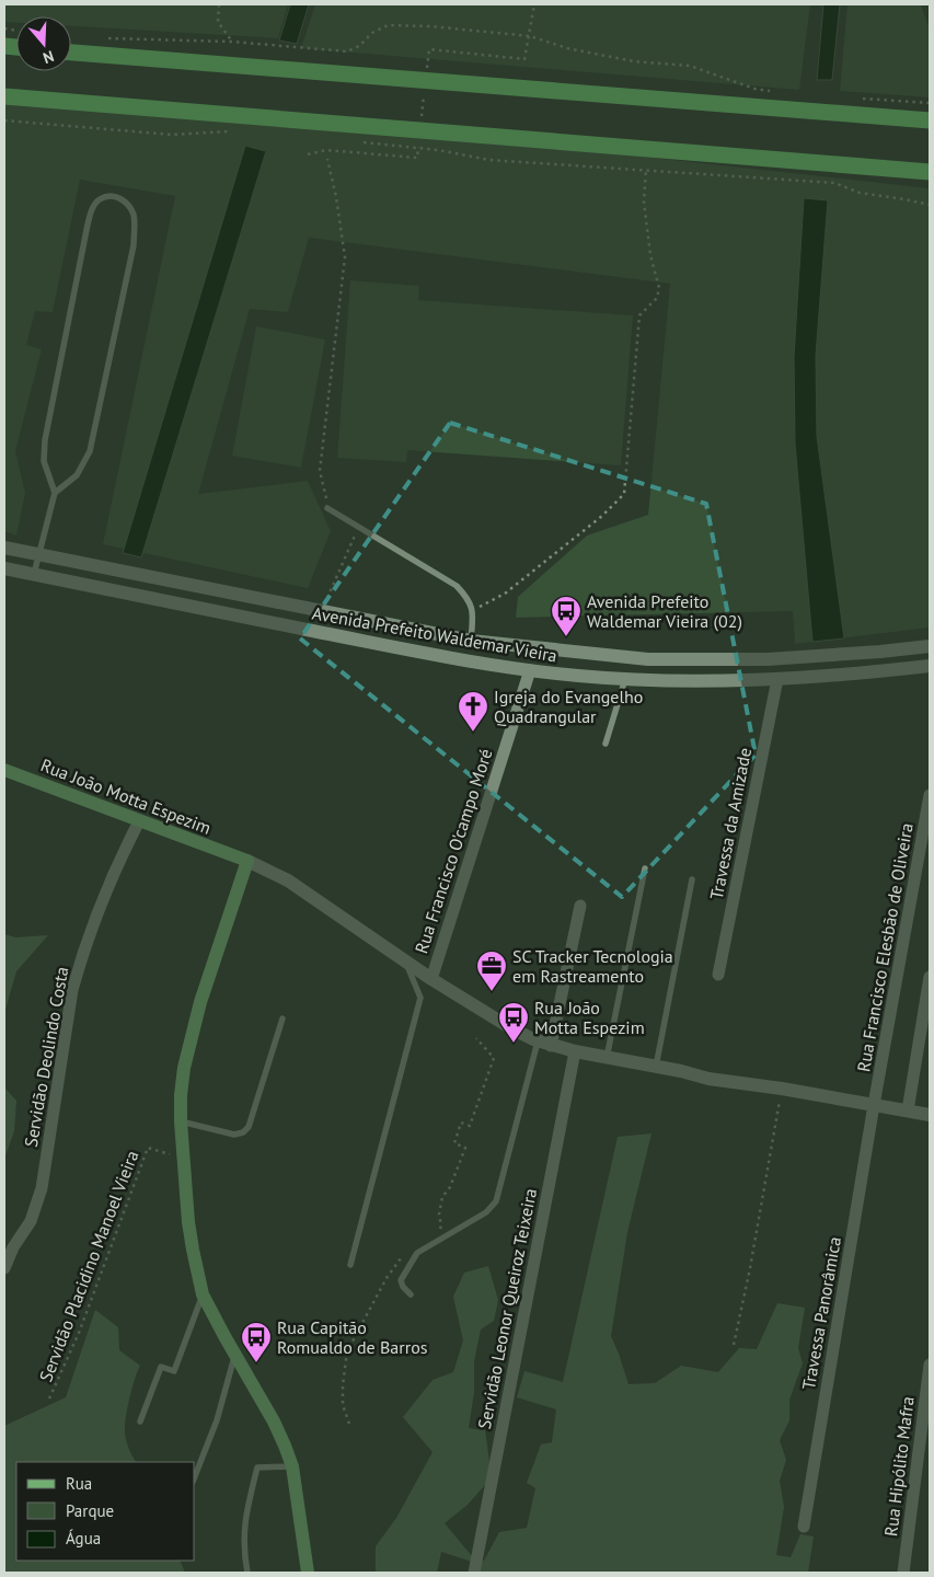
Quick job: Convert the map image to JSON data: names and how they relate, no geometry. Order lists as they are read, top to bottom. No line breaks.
{"streets":{"main road":["Avenida Prefeito Waldemar Vieira","Rua João Motta Espezim"],"street":["Travessa da Amizade","Rua Francisco O'campo Moré","Rua Francisco Elesbão de Oliveira","Servidão Deolindo Costa","Servidão Leonor Queiroz Teixeira","Travessa Panorâmica","Rua Hipólito Mafra"],"path":["Servidão Placidino Manoel Vieira"]},"crossings":[["Avenida Prefeito Waldemar Vieira","Travessa da Amizade"],["Avenida Prefeito Waldemar Vieira","Rua Francisco O'campo Moré"],["Rua João Motta Espezim","Rua Francisco O'campo Moré"],["Rua João Motta Espezim","Rua Francisco Elesbão de Oliveira"],["Rua João Motta Espezim","Servidão Deolindo Costa"],["Rua João Motta Espezim","Servidão Leonor Queiroz Teixeira"],["Rua João Motta Espezim","Travessa Panorâmica"],["Rua Francisco Elesbão de Oliveira","Travessa Panorâmica"]],"places":{"bus stop":["Avenida Prefeito Waldemar Vieira (02)","Rua João Motta Espezim","Rua Capitão Romualdo de Barros"],"church":["Igreja do Evangelho Quadrangular"],"office":["SC Tracker Tecnologia em Rastreamento"]},"legend":["Rua","Parque","Água"],"north":"bottom"}
